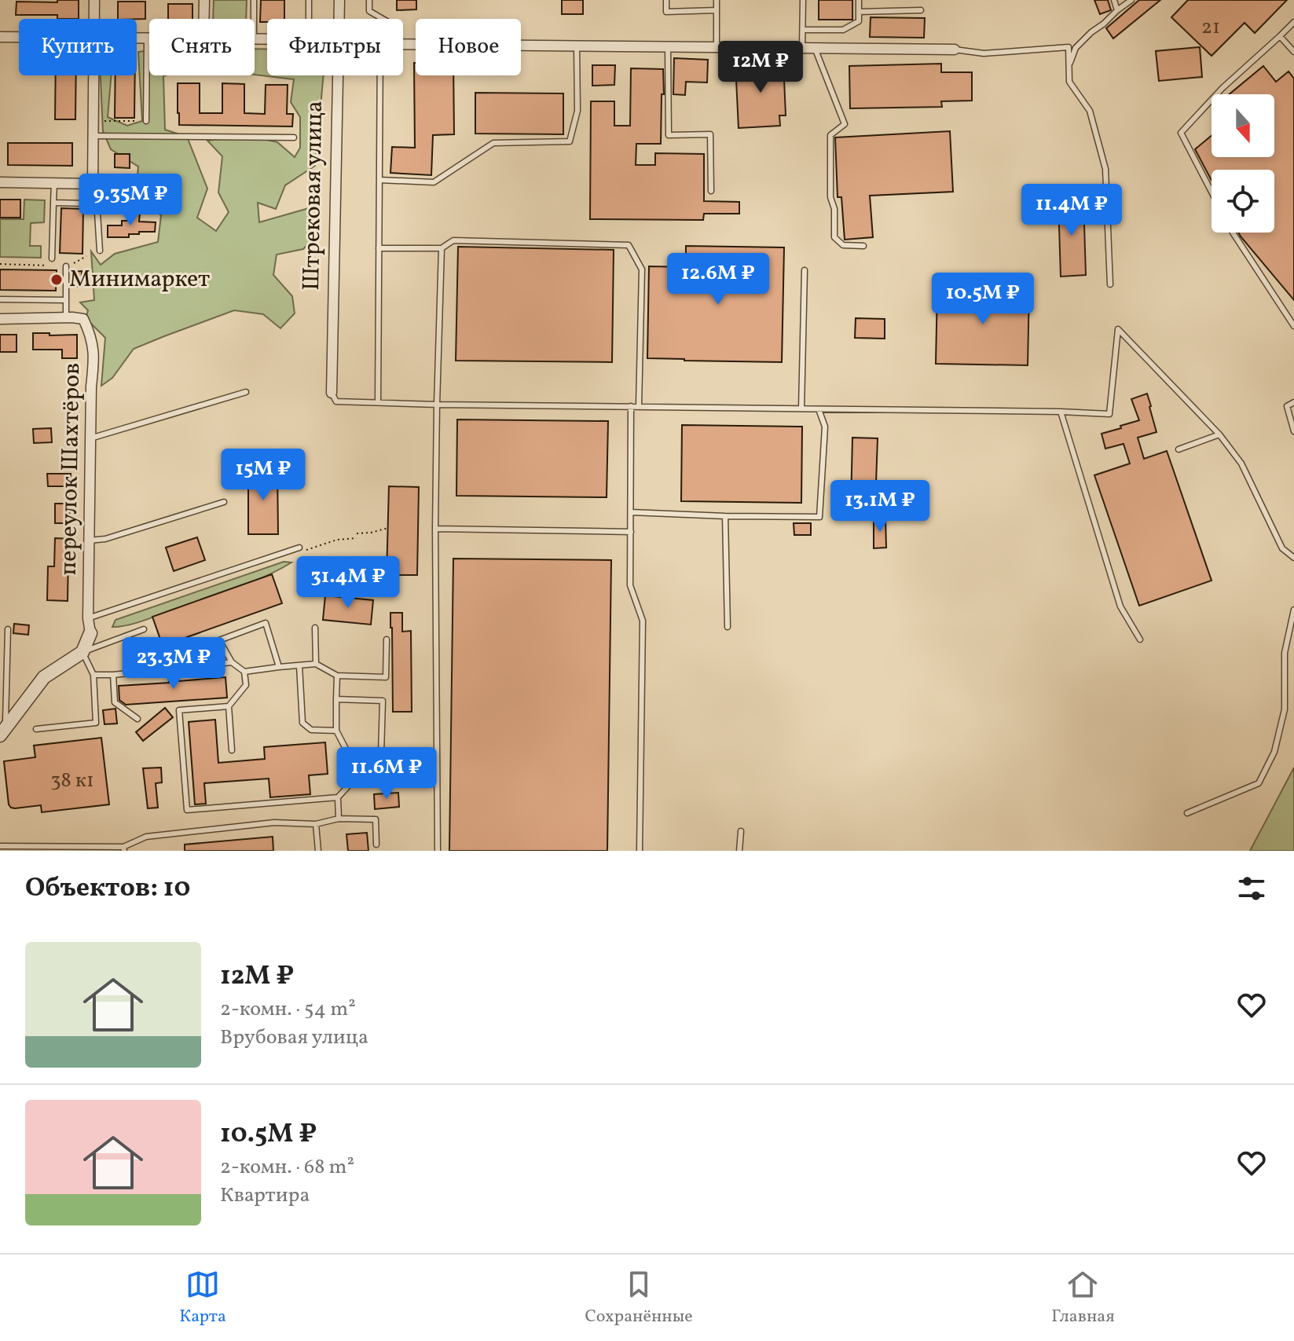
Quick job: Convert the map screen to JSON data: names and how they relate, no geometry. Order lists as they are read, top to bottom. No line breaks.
{"streets":{"street":["Штрековая улица","переулок Шахтёров"]},"places":["Минимаркет"],"house_numbers":["21","38 к1"],"north":"bottom","page":{"chip":["Купить","Снять","Фильтры","Новое"],"price":["12M ₽","9.35M ₽","11.4M ₽","12.6M ₽","10.5M ₽","15M ₽","13.1M ₽","31.4M ₽","23.3M ₽","11.6M ₽"],"heading":"Объектов: 10","list":[{"name":"12M ₽","note":"2-комн. · 54 m² · Врубовая улица"},{"name":"10.5M ₽","note":"2-комн. · 68 m² · Квартира"}],"tabs":["Карта","Сохранённые","Главная"]}}
